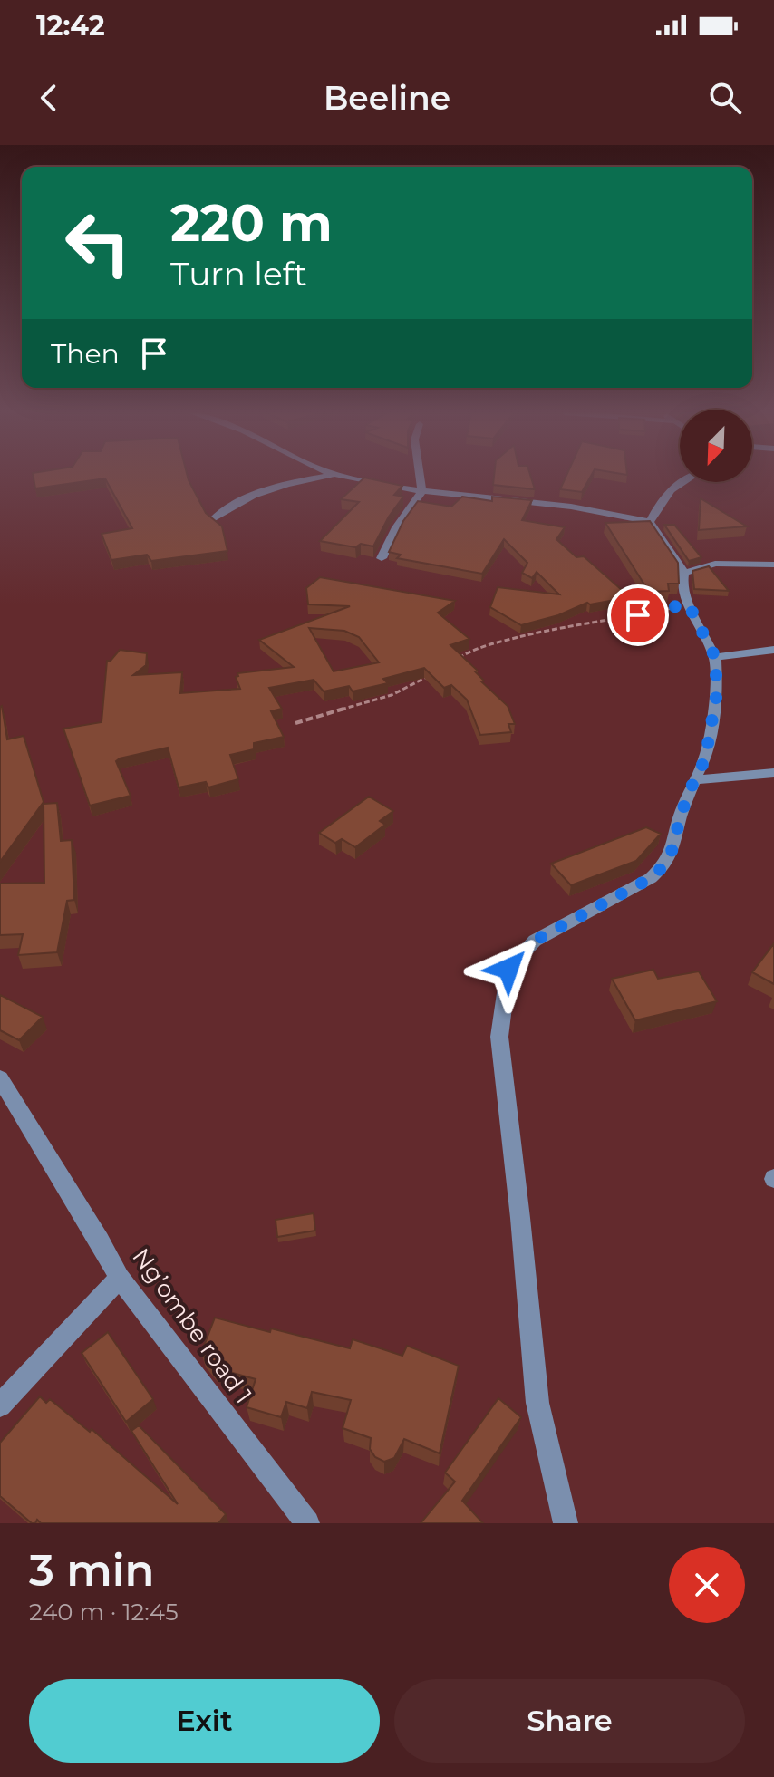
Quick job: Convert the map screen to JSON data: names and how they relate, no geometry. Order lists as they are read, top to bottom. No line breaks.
{"streets":{"street":["Ng’ombe road 1"]},"north":"bottom left","page":{"status":"12:42","header":"Beeline","turn":["220 m","Turn left"],"then":"Then","heading":["3 min","240 m · 12:45"],"buttons":["Exit","Share"]}}
